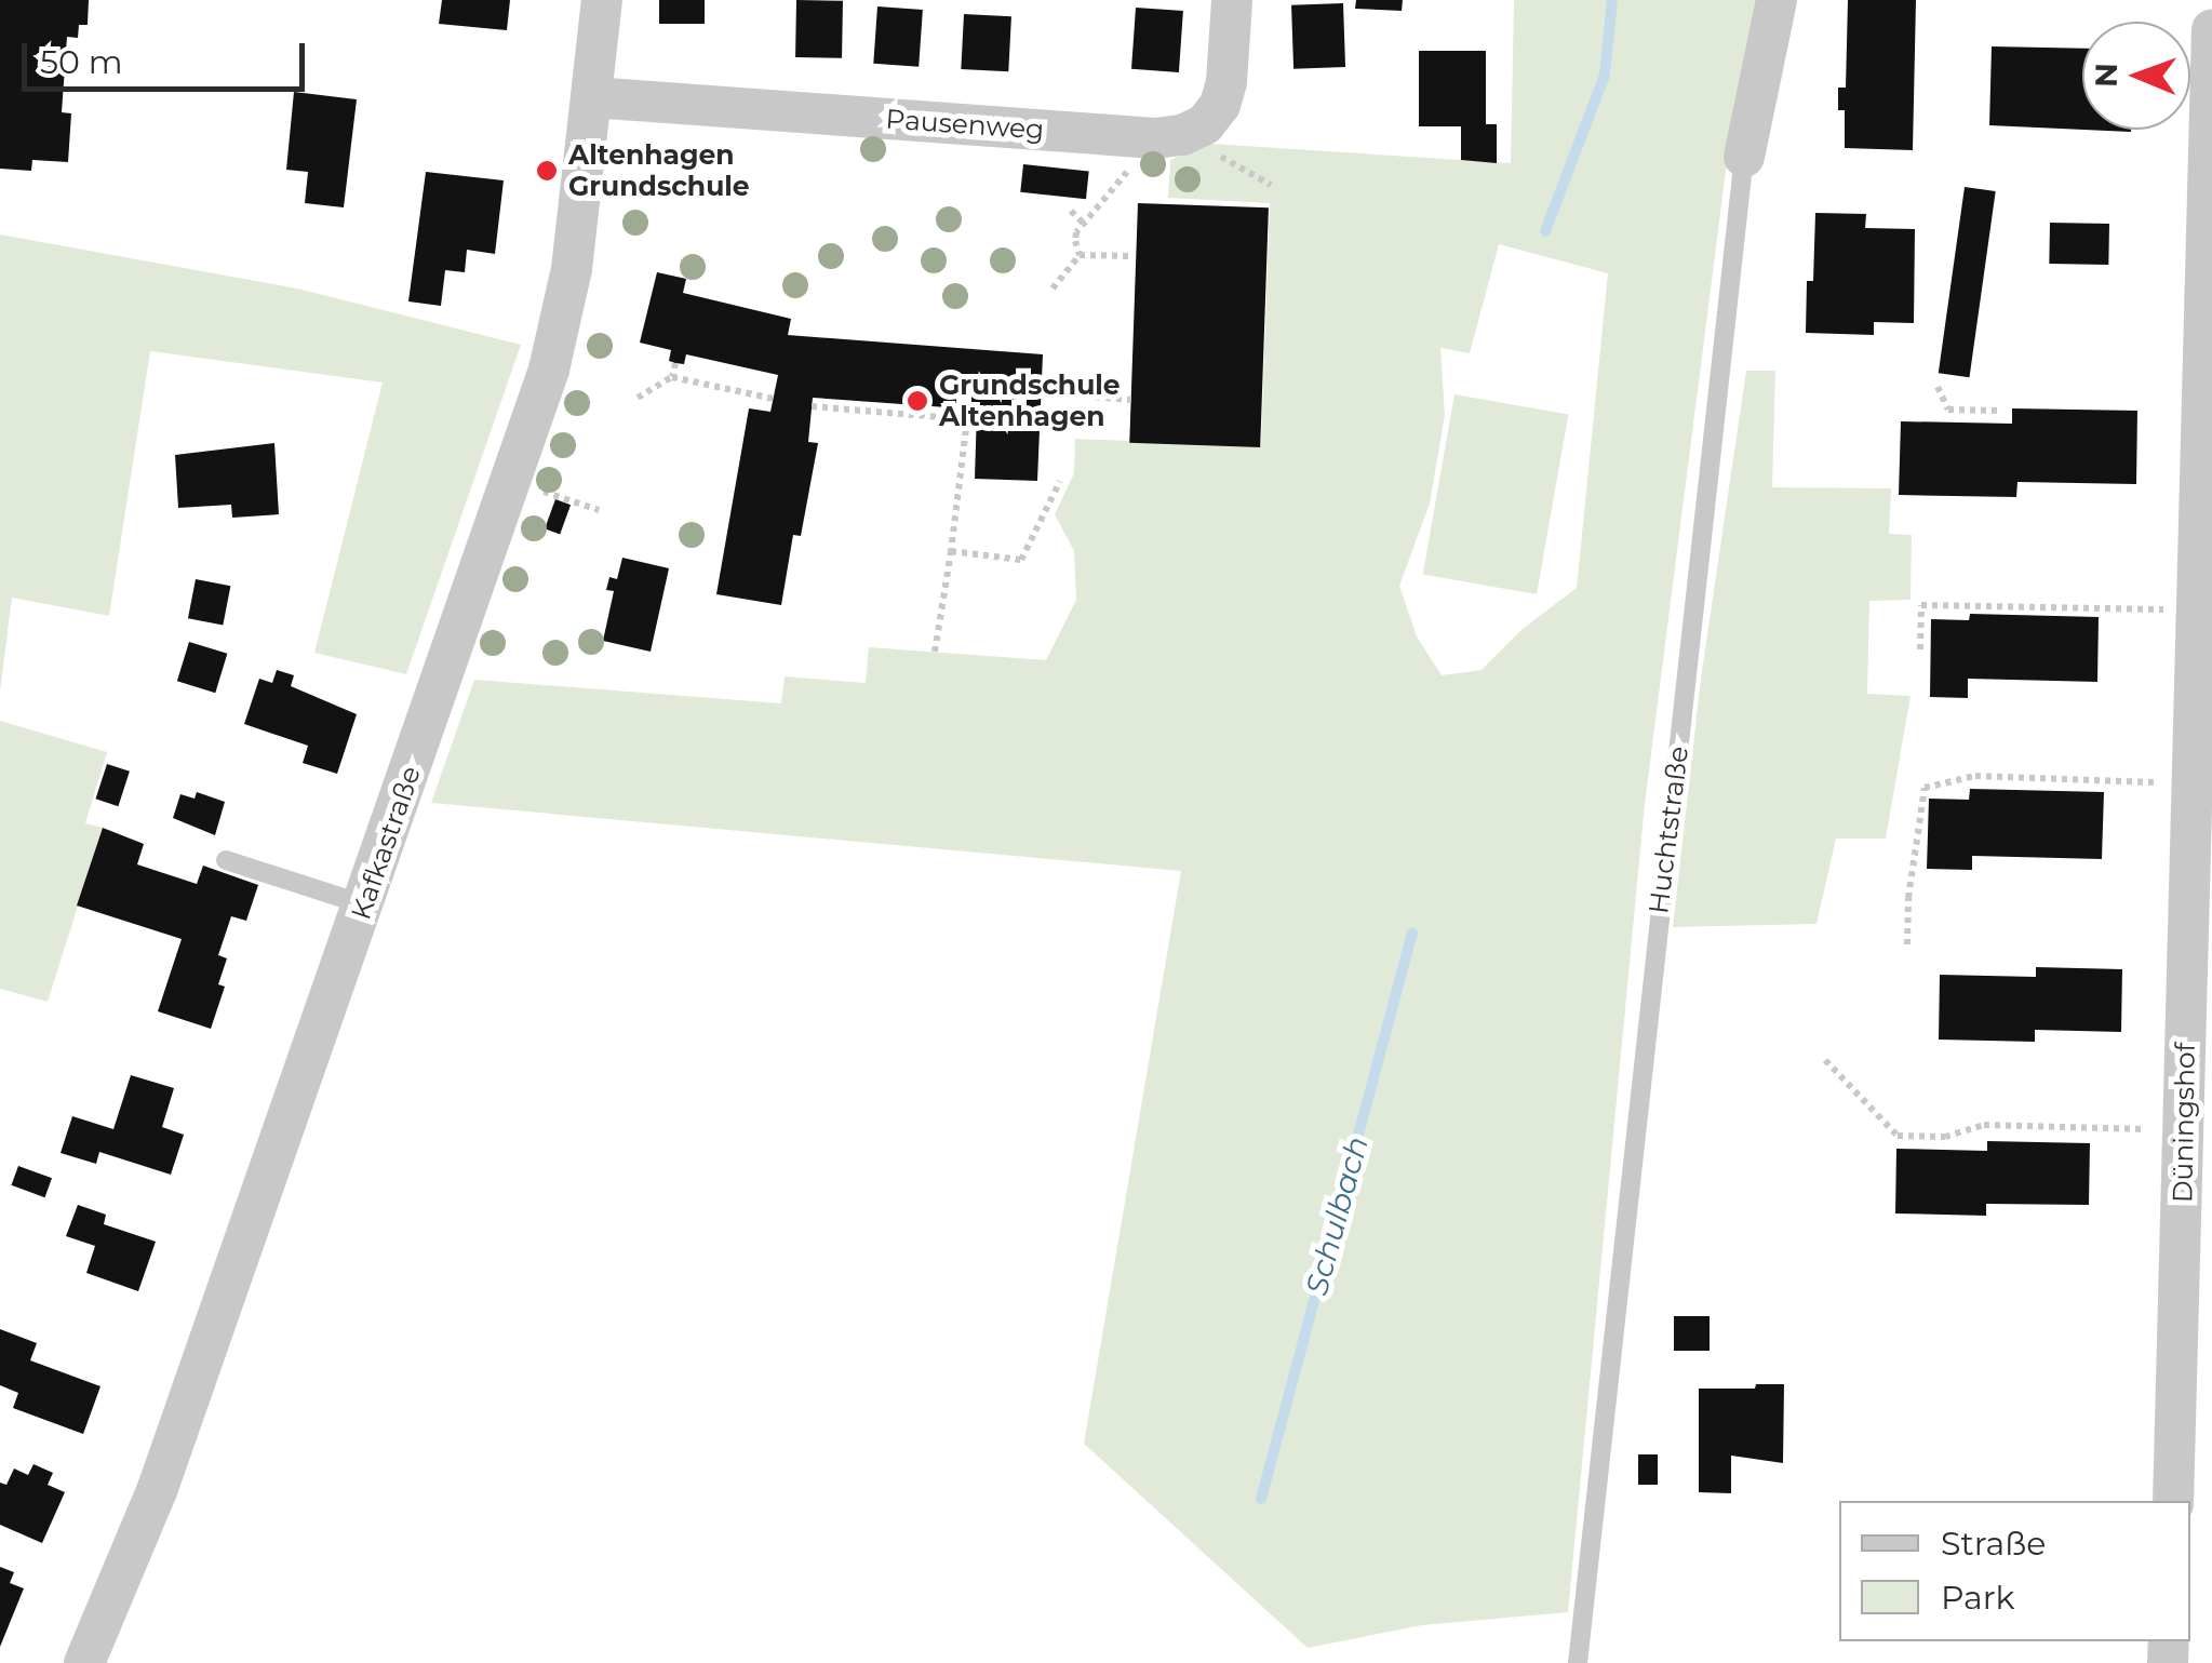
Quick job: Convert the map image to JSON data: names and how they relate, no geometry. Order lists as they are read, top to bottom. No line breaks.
{"streets":{"street":["Pausenweg","Huchtstraße","Kafkastraße","Düningshof"]},"crossings":[["Pausenweg","Kafkastraße"]],"water":["Schulbach"],"places":["Altenhagen Grundschule","Grundschule Altenhagen"],"legend":["Straße","Park"],"scale_bar":"50 m","north":"left"}
